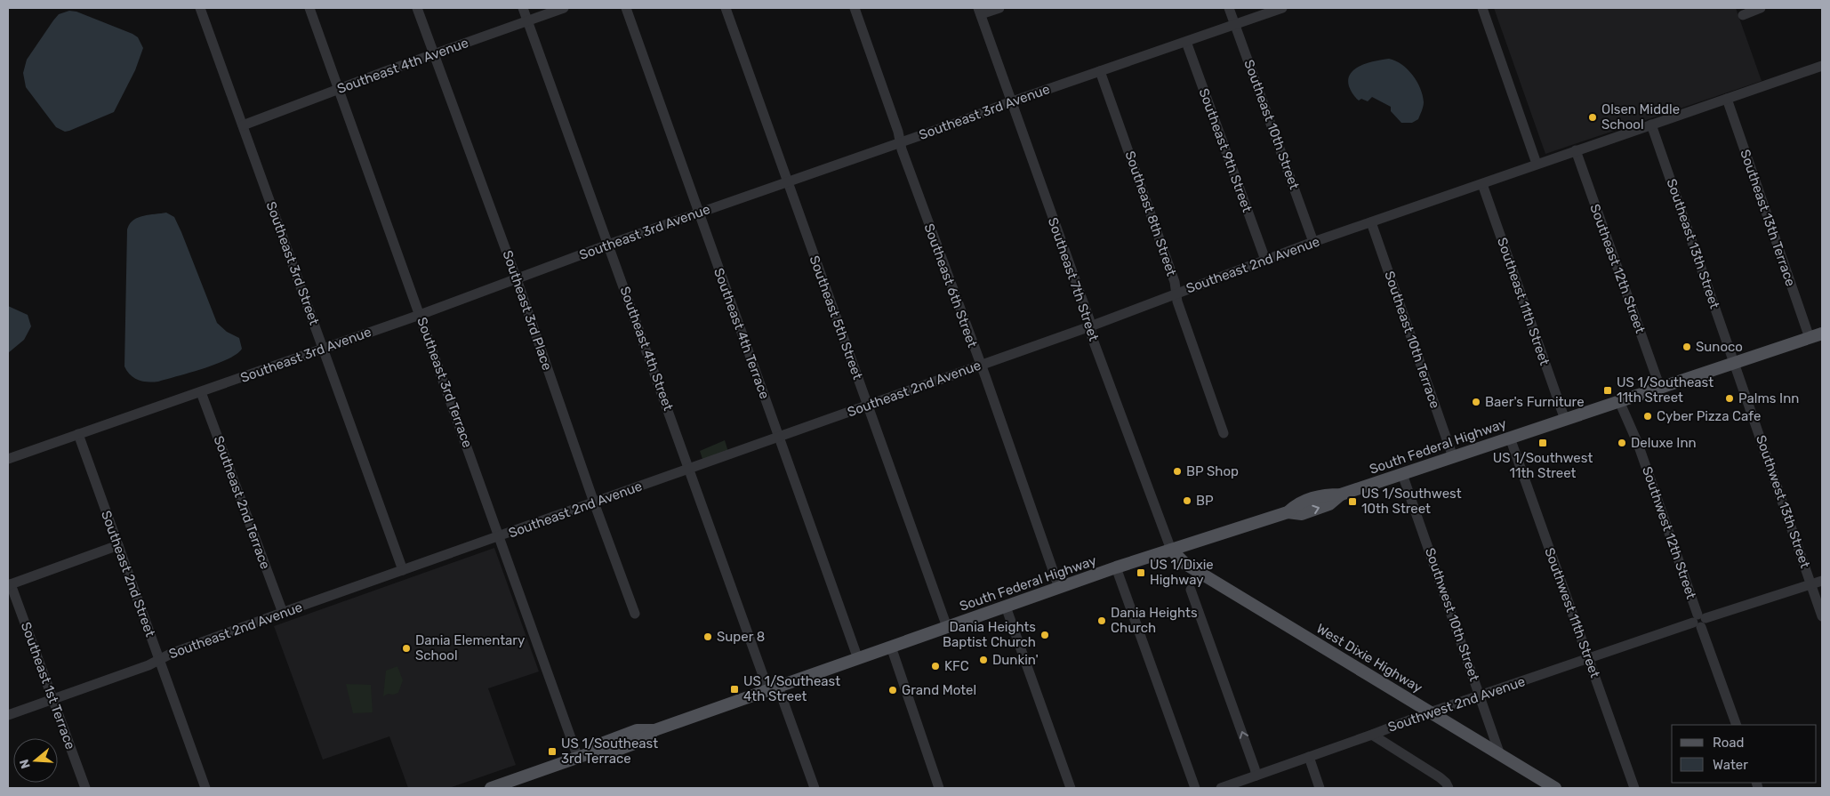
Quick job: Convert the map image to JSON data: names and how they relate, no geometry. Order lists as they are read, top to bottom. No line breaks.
{"streets":{"main road":["South Federal Highway","West Dixie Highway"],"street":["Southeast 4th Avenue","Southeast 3rd Avenue","Southeast 10th Street","Southeast 9th Street","Southeast 8th Street","Southeast 13th Terrace","Southeast 13th Street","Southeast 3rd Street","Southeast 2nd Avenue","Southeast 12th Street","Southeast 7th Street","Southeast 6th Street","Southeast 11th Street","Southeast 3rd Place","Southeast 5th Street","Southeast 4th Terrace","Southeast 10th Terrace","Southeast 4th Street","Southeast 3rd Terrace","Southwest 13th Street","Southeast 2nd Terrace","Southwest 12th Street","Southeast 2nd Street","Southwest 11th Street","Southwest 10th Street","Southeast 1st Terrace","Southwest 2nd Avenue"]},"crossings":[["Southeast 4th Avenue","Southeast 3rd Street"],["Southeast 4th Avenue","Southeast 3rd Place"],["Southeast 4th Avenue","Southeast 4th Street"],["Southeast 4th Avenue","Southeast 3rd Terrace"],["Southeast 3rd Avenue","Southeast 10th Street"],["Southeast 3rd Avenue","Southeast 9th Street"],["Southeast 3rd Avenue","Southeast 8th Street"],["Southeast 3rd Avenue","Southeast 3rd Street"],["Southeast 3rd Avenue","Southeast 7th Street"],["Southeast 3rd Avenue","Southeast 6th Street"],["Southeast 3rd Avenue","Southeast 3rd Place"],["Southeast 3rd Avenue","Southeast 5th Street"],["Southeast 3rd Avenue","Southeast 4th Terrace"],["Southeast 3rd Avenue","Southeast 4th Street"],["Southeast 3rd Avenue","Southeast 3rd Terrace"],["Southeast 3rd Avenue","Southeast 2nd Terrace"],["Southeast 3rd Avenue","Southeast 2nd Street"],["Southeast 10th Street","Southeast 2nd Avenue"],["Southeast 9th Street","Southeast 2nd Avenue"],["Southeast 8th Street","Southeast 2nd Avenue"],["Southeast 13th Terrace","Southeast 2nd Avenue"],["Southeast 13th Terrace","South Federal Highway"],["Southeast 13th Street","Southeast 2nd Avenue"],["Southeast 13th Street","South Federal Highway"],["Southeast 13th Street","Southwest 13th Street"],["Southeast 3rd Street","Southeast 2nd Avenue"],["Southeast 2nd Avenue","Southeast 12th Street"],["Southeast 2nd Avenue","Southeast 7th Street"],["Southeast 2nd Avenue","Southeast 6th Street"],["Southeast 2nd Avenue","Southeast 11th Street"],["Southeast 2nd Avenue","Southeast 3rd Place"],["Southeast 2nd Avenue","Southeast 5th Street"],["Southeast 2nd Avenue","Southeast 4th Terrace"],["Southeast 2nd Avenue","Southeast 10th Terrace"],["Southeast 2nd Avenue","Southeast 4th Street"],["Southeast 2nd Avenue","Southeast 3rd Terrace"],["Southeast 2nd Avenue","Southeast 2nd Terrace"],["Southeast 2nd Avenue","Southeast 2nd Street"],["Southeast 2nd Avenue","Southeast 1st Terrace"],["Southeast 12th Street","South Federal Highway"],["Southeast 7th Street","South Federal Highway"],["Southeast 7th Street","West Dixie Highway"],["Southeast 6th Street","South Federal Highway"],["Southeast 11th Street","South Federal Highway"],["Southeast 5th Street","South Federal Highway"],["Southeast 4th Terrace","South Federal Highway"],["Southeast 10th Terrace","South Federal Highway"],["Southeast 4th Street","South Federal Highway"],["Southeast 3rd Terrace","South Federal Highway"],["South Federal Highway","Southwest 13th Street"],["South Federal Highway","Southwest 12th Street"],["South Federal Highway","Southwest 11th Street"],["South Federal Highway","Southwest 10th Street"],["South Federal Highway","West Dixie Highway"],["Southwest 13th Street","Southwest 2nd Avenue"],["Southwest 12th Street","Southwest 2nd Avenue"],["Southwest 11th Street","Southwest 2nd Avenue"],["Southwest 10th Street","West Dixie Highway"],["Southwest 10th Street","Southwest 2nd Avenue"],["West Dixie Highway","Southwest 2nd Avenue"]],"places":{"other":["Olsen Middle School","Sunoco","Palms Inn","Baer's Furniture","Cyber Pizza Cafe","Deluxe Inn","BP Shop","BP","Dania Heights Church","Dania Heights Baptist Church","Super 8","Dania Elementary School","Dunkin'","KFC","Grand Motel"],"transit":["US 1/Southeast 11th Street","US 1/Southwest 11th Street","US 1/Southwest 10th Street","US 1/Dixie Highway","US 1/Southeast 4th Street","US 1/Southeast 3rd Terrace"]},"legend":["Road","Water"],"north":"left"}
